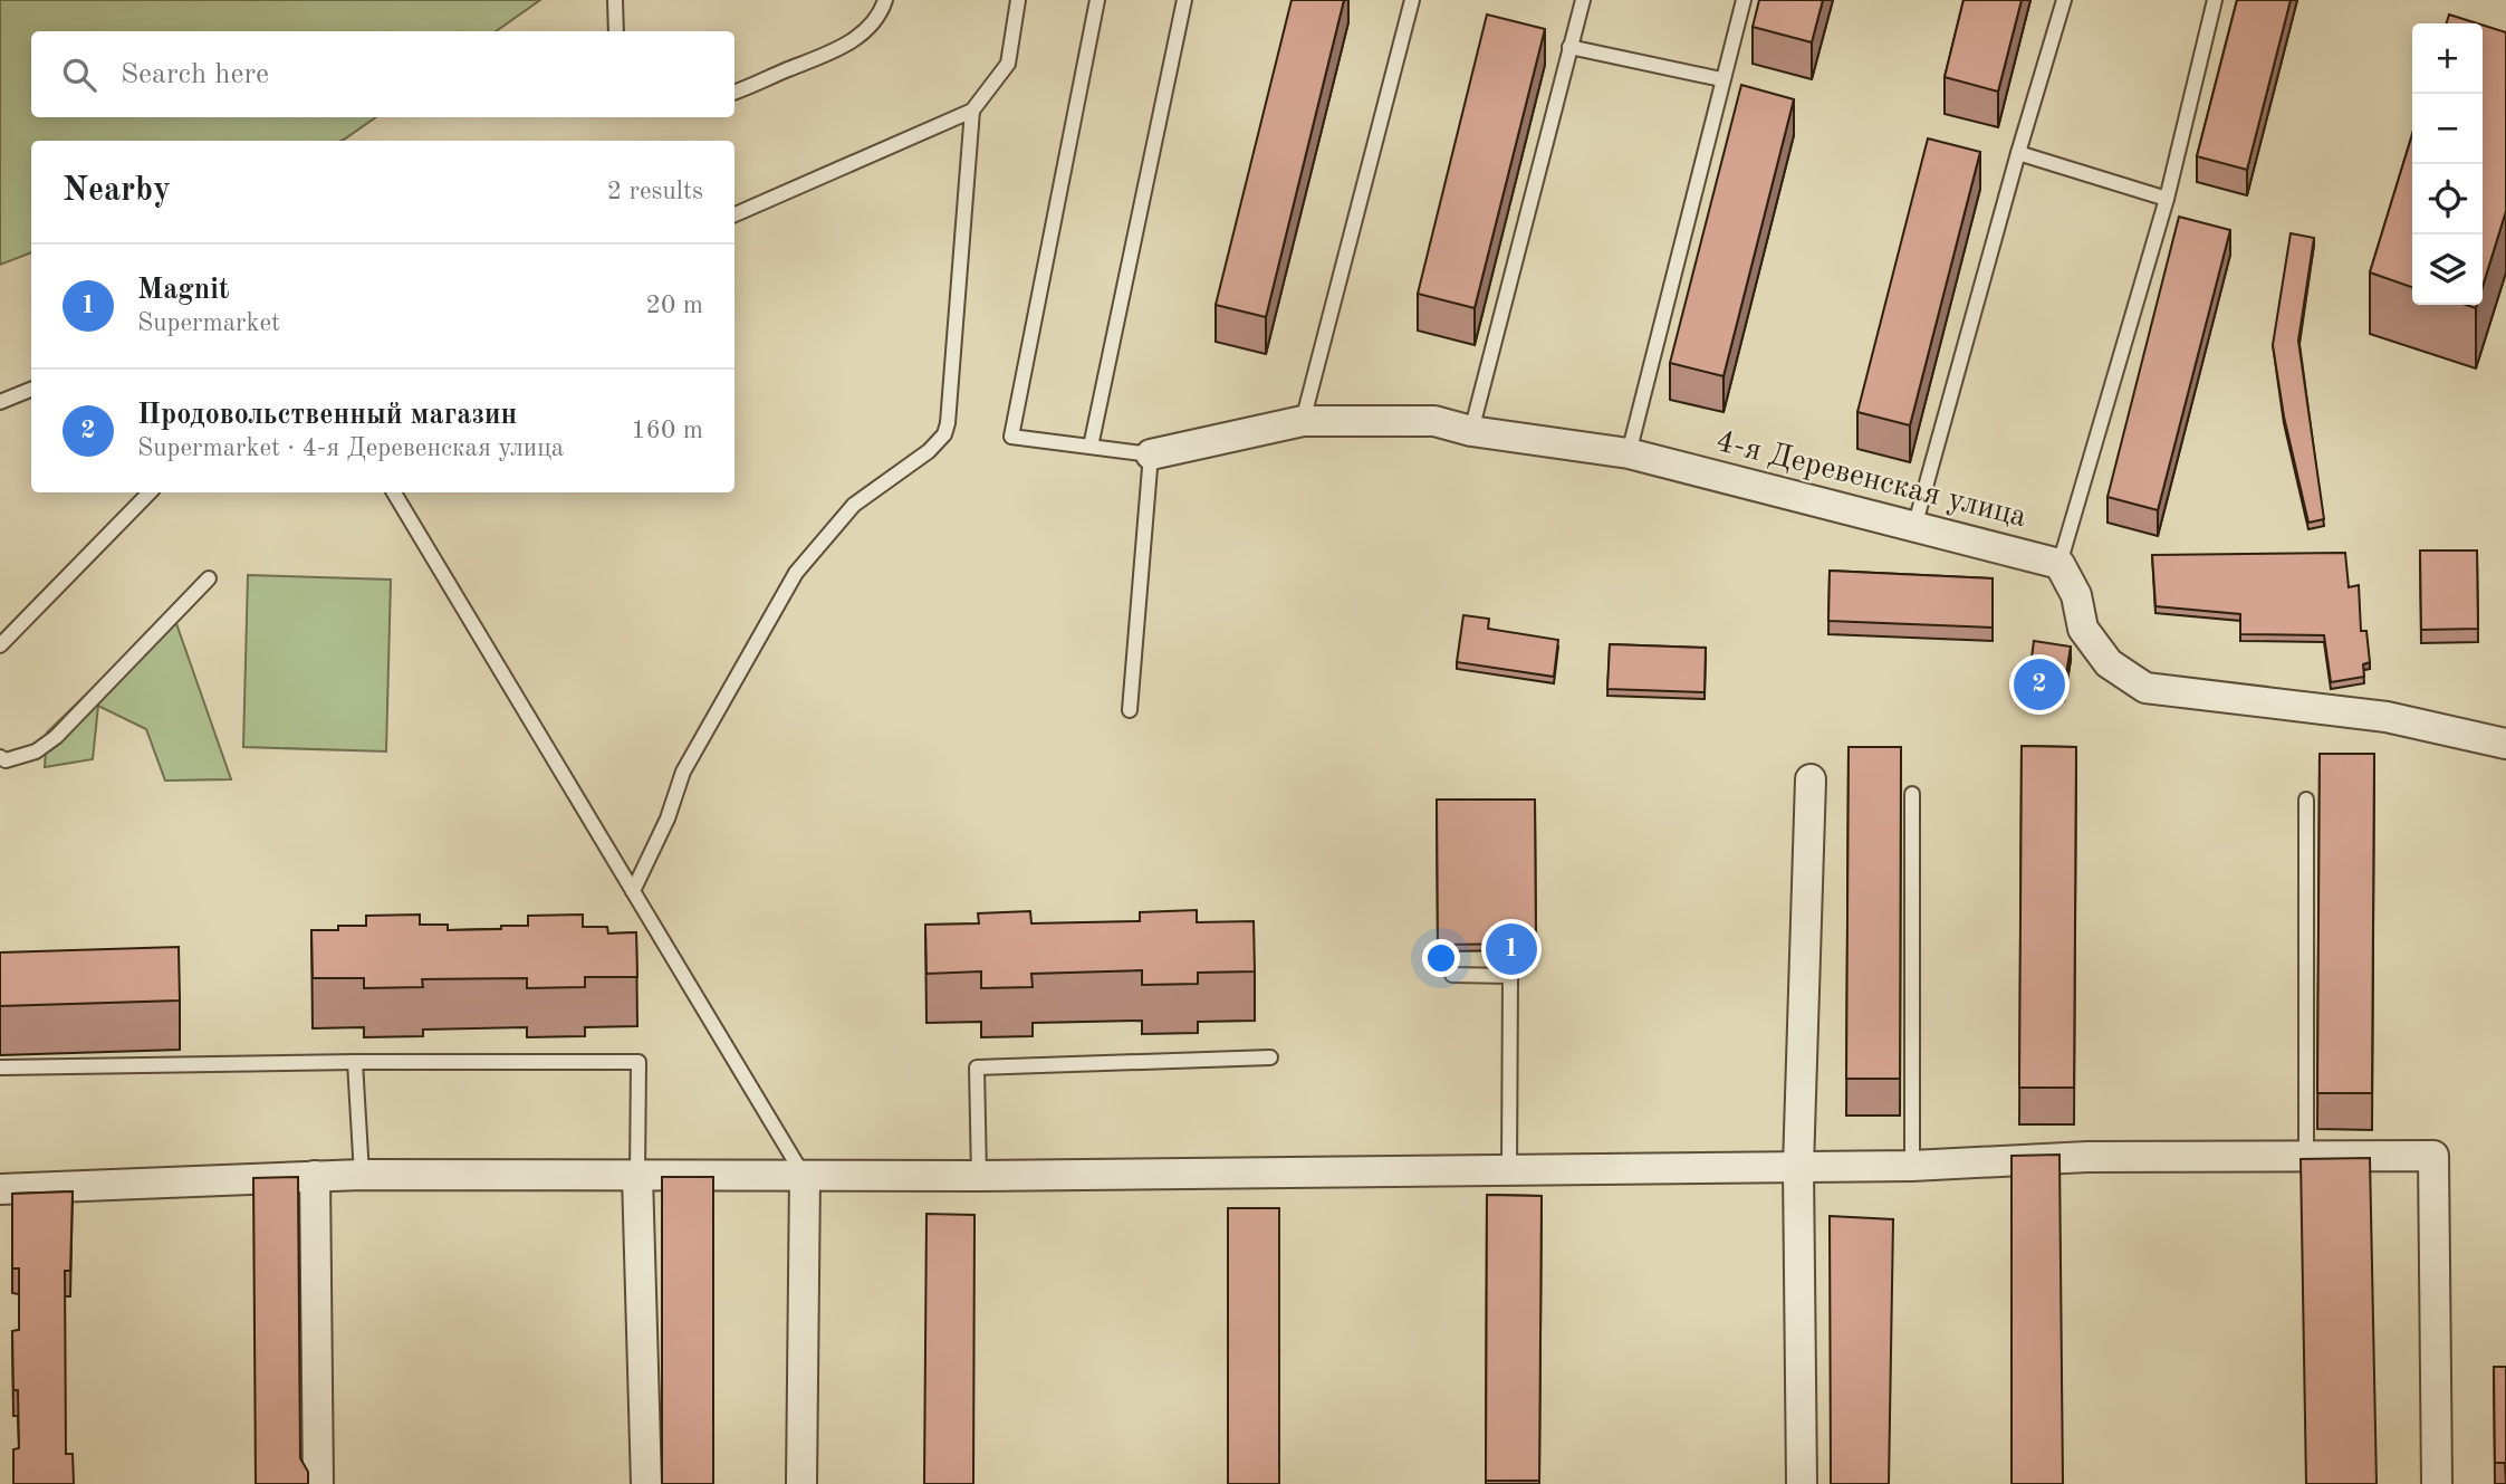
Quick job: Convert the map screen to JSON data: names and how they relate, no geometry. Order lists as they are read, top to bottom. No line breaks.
{"streets":{"street":["4-я Деревенская улица"]},"page":{"map_buttons":["+","−"],"search":"Search here","heading":["Nearby","2 results"],"list":[{"mark":"1","name":"Magnit","note":"Supermarket","value":"20 m"},{"mark":"2","name":"Продовольственный магазин","note":"Supermarket · 4-я Деревенская улица","value":"160 m"}],"pins":["2","1"]}}
